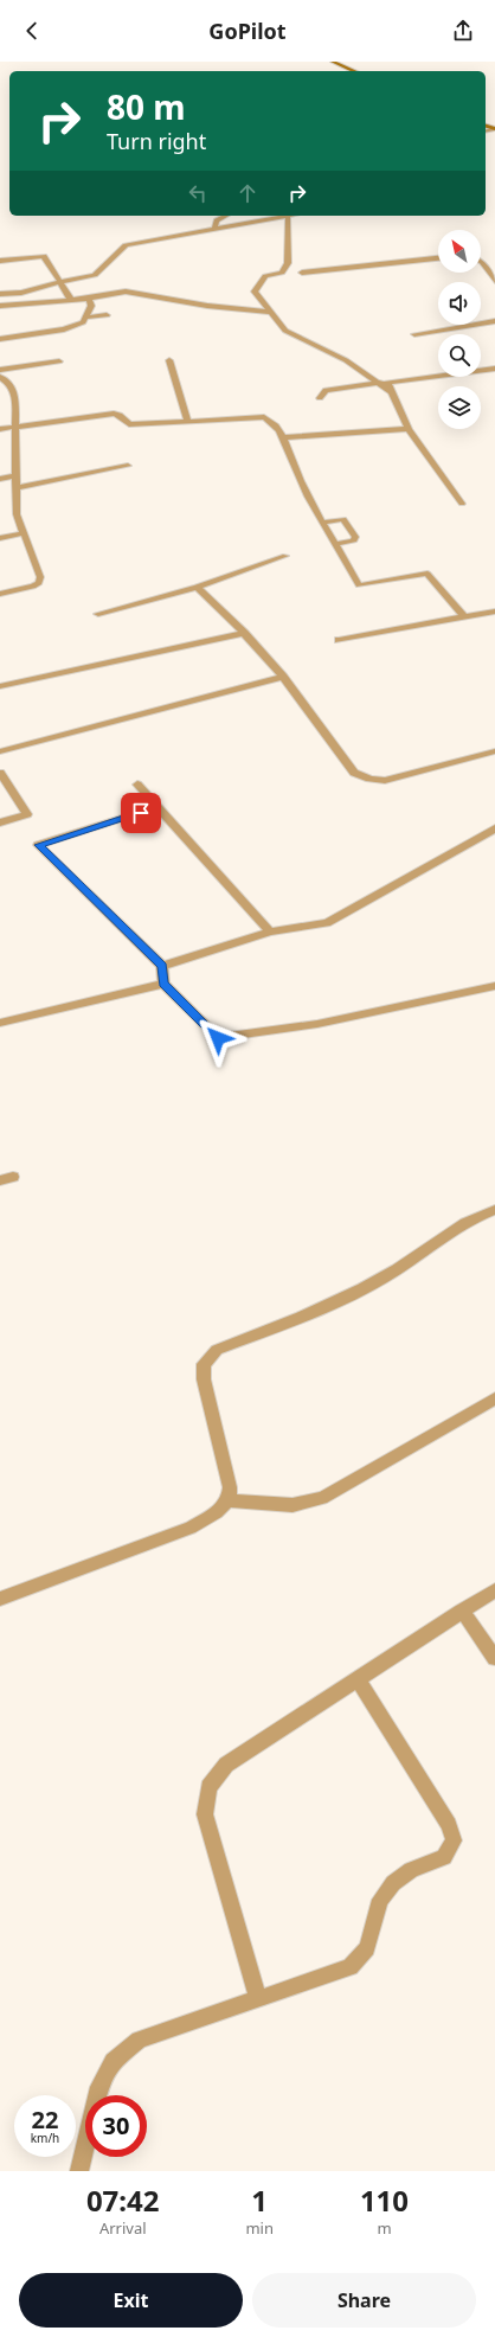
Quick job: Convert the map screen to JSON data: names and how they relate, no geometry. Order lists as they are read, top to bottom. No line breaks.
{"north":"top left","page":{"header":"GoPilot","turn":["80 m","Turn right"],"speed":"22 km/h","limit":"30","eta":["07:42","Arrival","1","min","110","m"],"buttons":["Exit","Share"]}}
